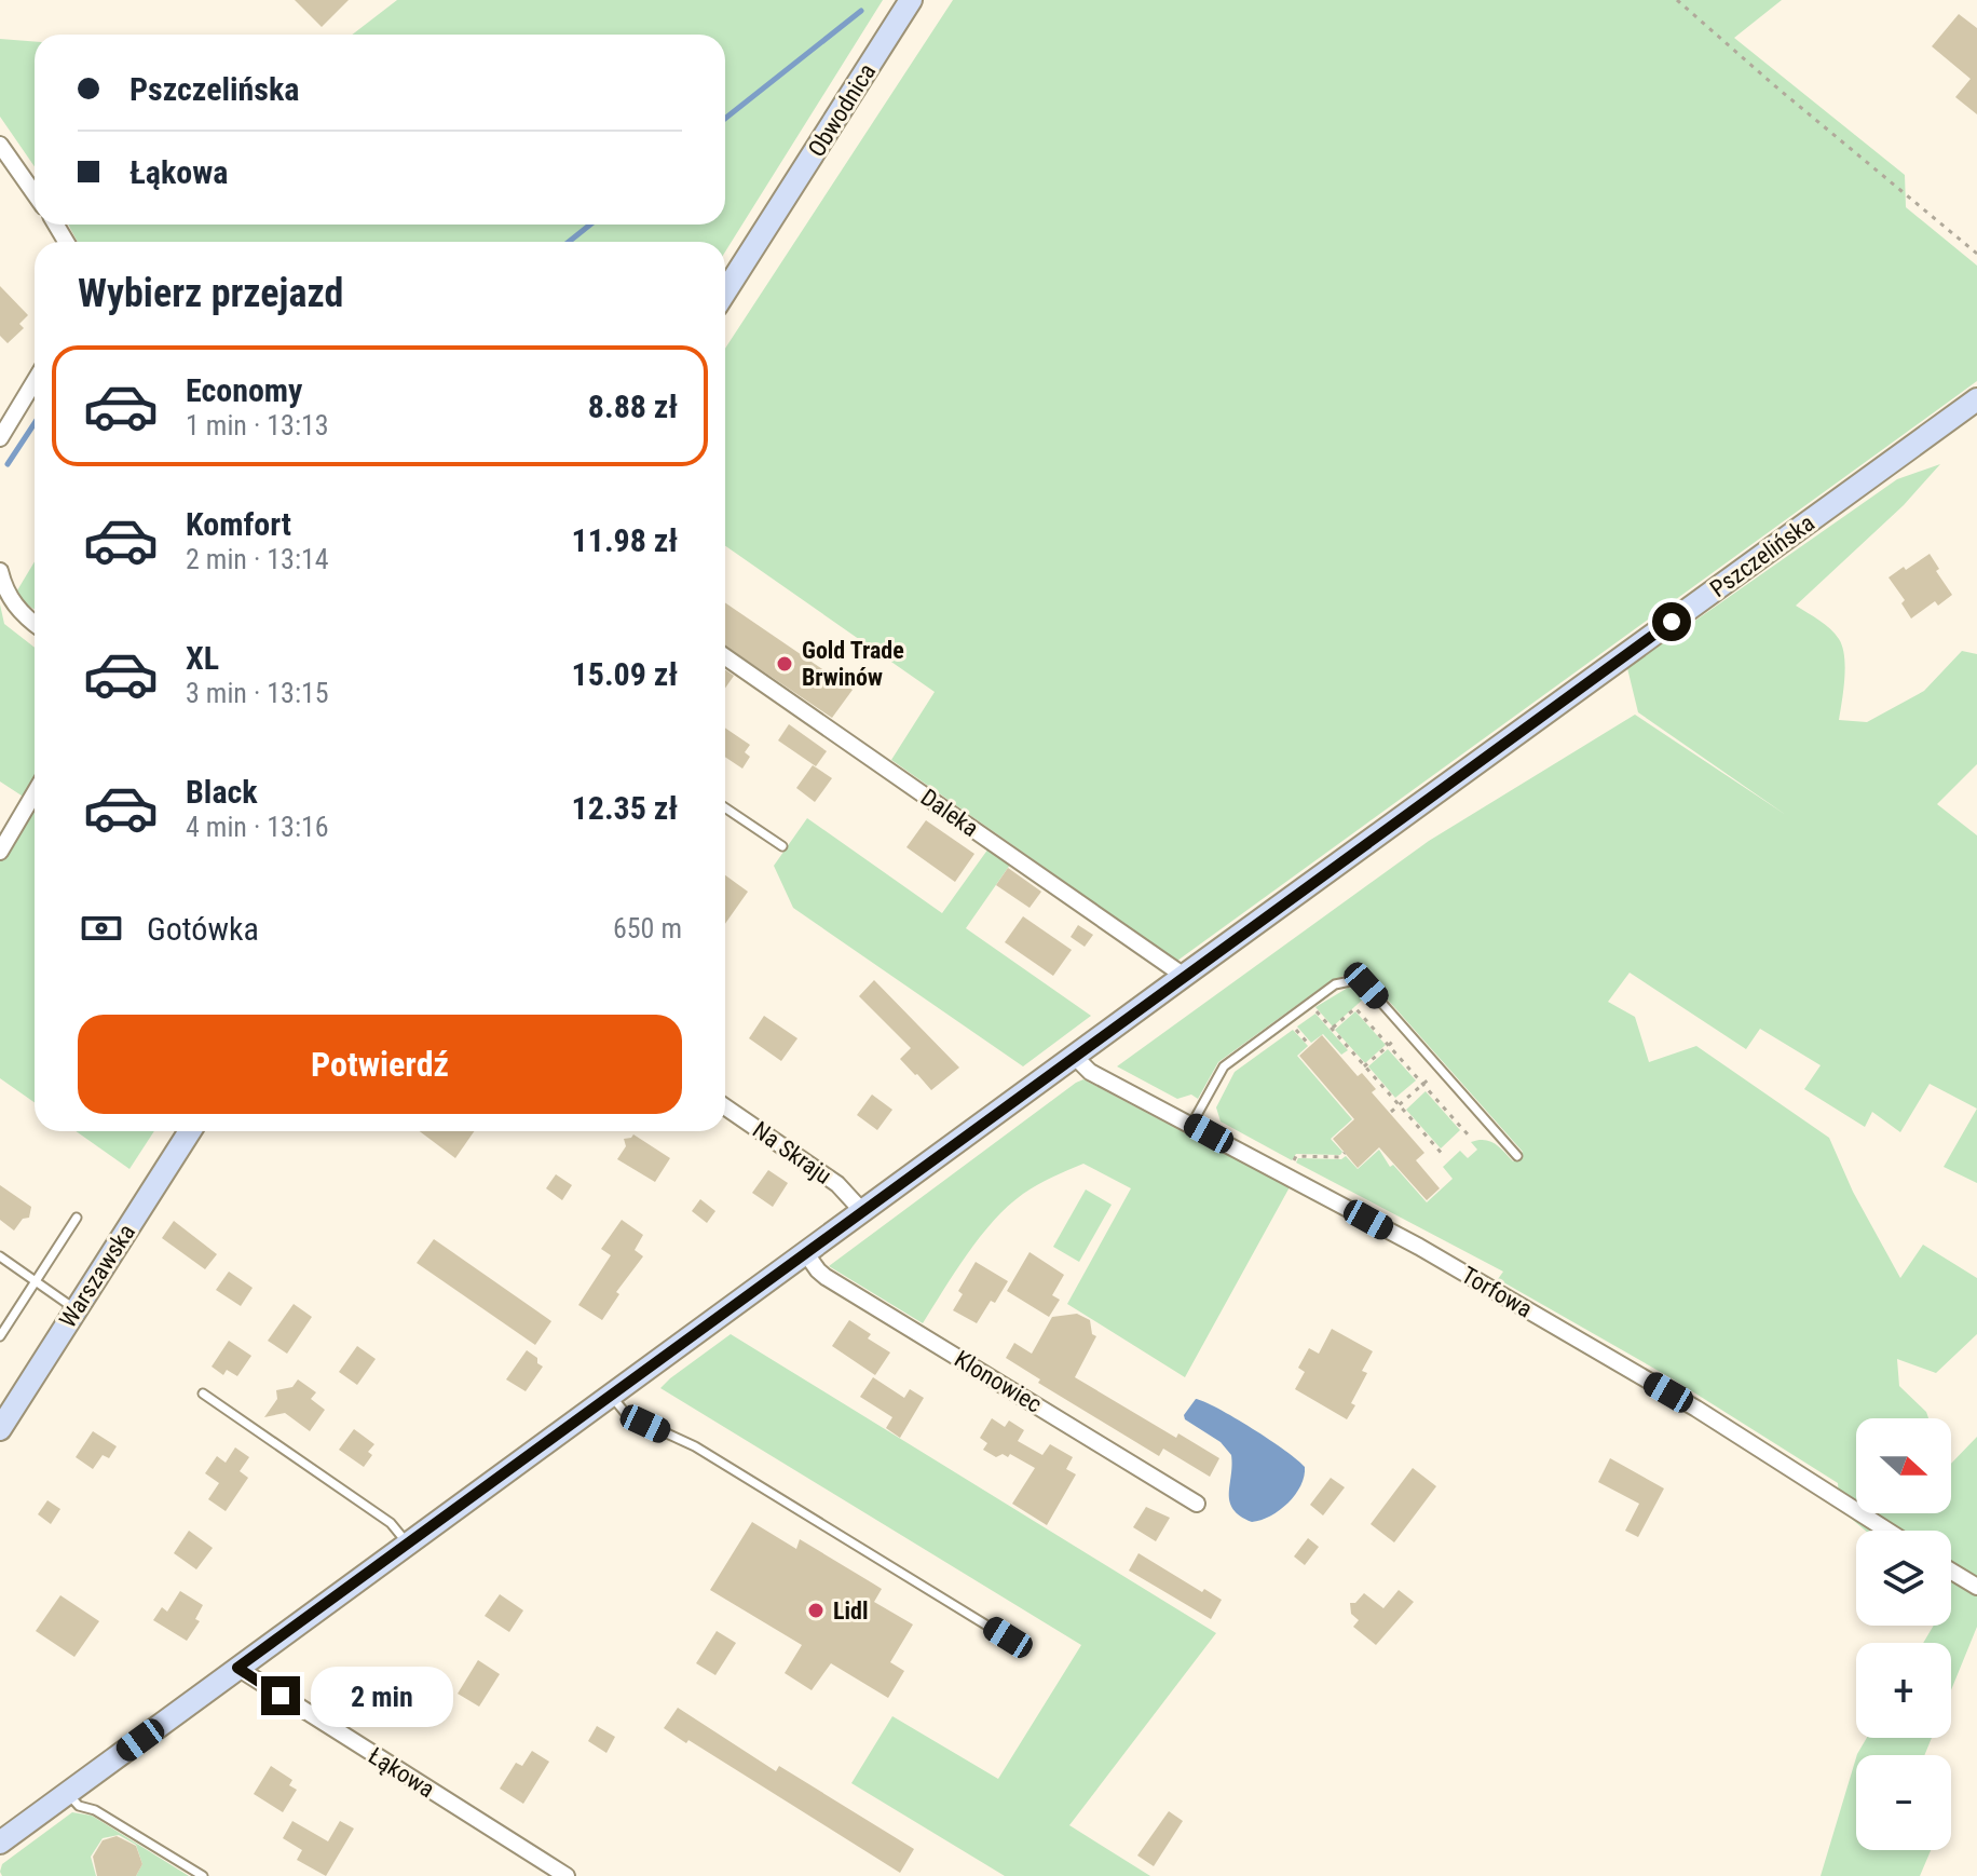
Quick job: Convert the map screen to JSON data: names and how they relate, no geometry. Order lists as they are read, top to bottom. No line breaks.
{"streets":{"main road":["Obwodnica","Pszczelińska","Warszawska"],"street":["Daleka","Na Skraju","Torfowa","Klonowiec","Łąkowa"]},"crossings":[["Pszczelińska","Daleka"],["Pszczelińska","Na Skraju"],["Pszczelińska","Torfowa"],["Pszczelińska","Klonowiec"],["Pszczelińska","Łąkowa"]],"places":["Gold Trade Brwinów","Lidl"],"north":"right","page":{"banner":["Pszczelińska","Łąkowa"],"heading":"Wybierz przejazd","list":[{"name":"Economy","note":"1 min · 13:13","value":"8.88 zł"},{"name":"Komfort","note":"2 min · 13:14","value":"11.98 zł"},{"name":"XL","note":"3 min · 13:15","value":"15.09 zł"},{"name":"Black","note":"4 min · 13:16","value":"12.35 zł"}],"pay":["Gotówka","650 m"],"buttons":"Potwierdź","map_buttons":["+","−"],"bubble":"2 min"}}
